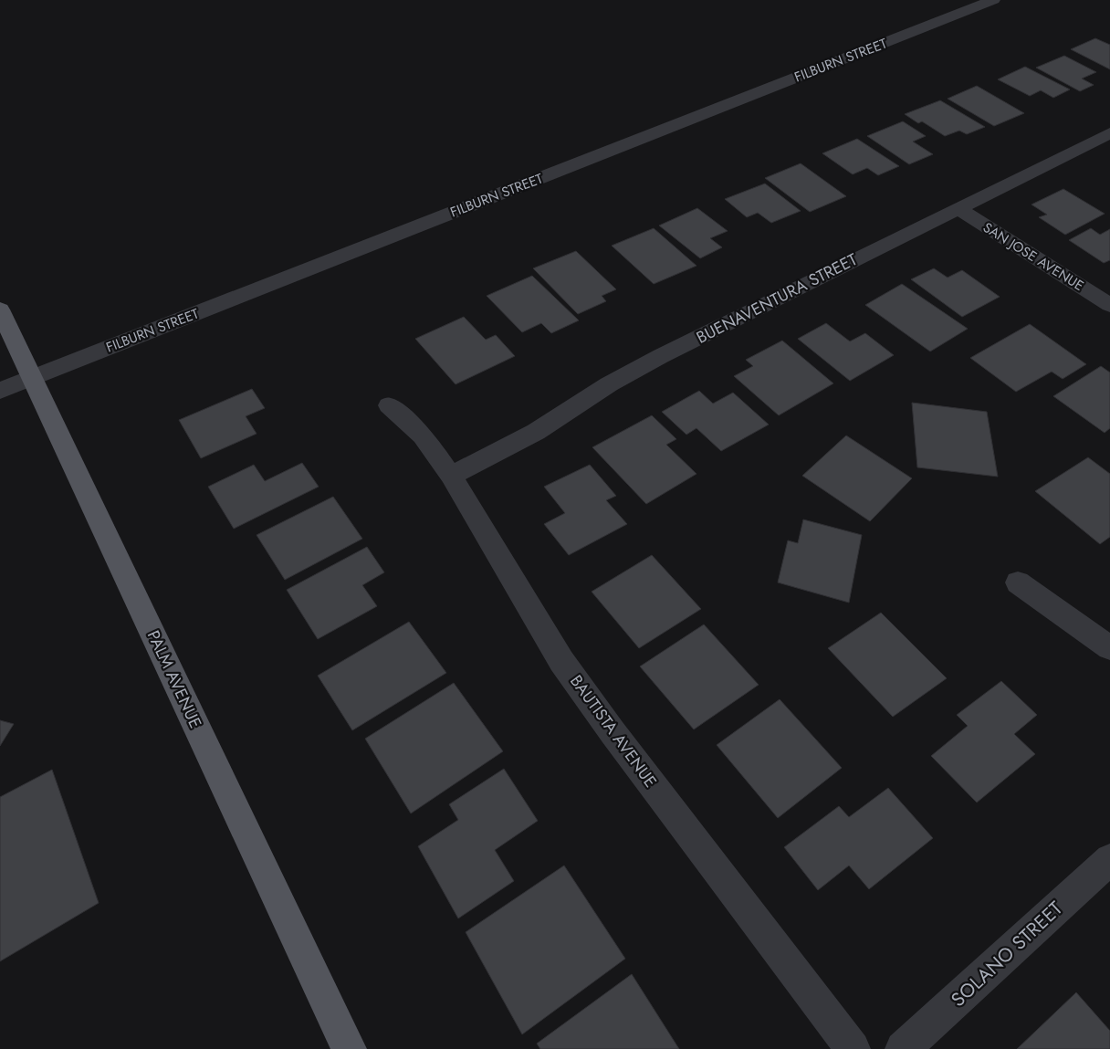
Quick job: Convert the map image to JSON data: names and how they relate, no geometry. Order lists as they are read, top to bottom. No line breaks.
{"streets":{"main road":["PALM AVENUE"],"street":["FILBURN STREET","SAN JOSE AVENUE","BUENAVENTURA STREET","BAUTISTA AVENUE","SOLANO STREET"]},"crossings":[["FILBURN STREET","PALM AVENUE"],["SAN JOSE AVENUE","BUENAVENTURA STREET"],["BUENAVENTURA STREET","BAUTISTA AVENUE"]]}
